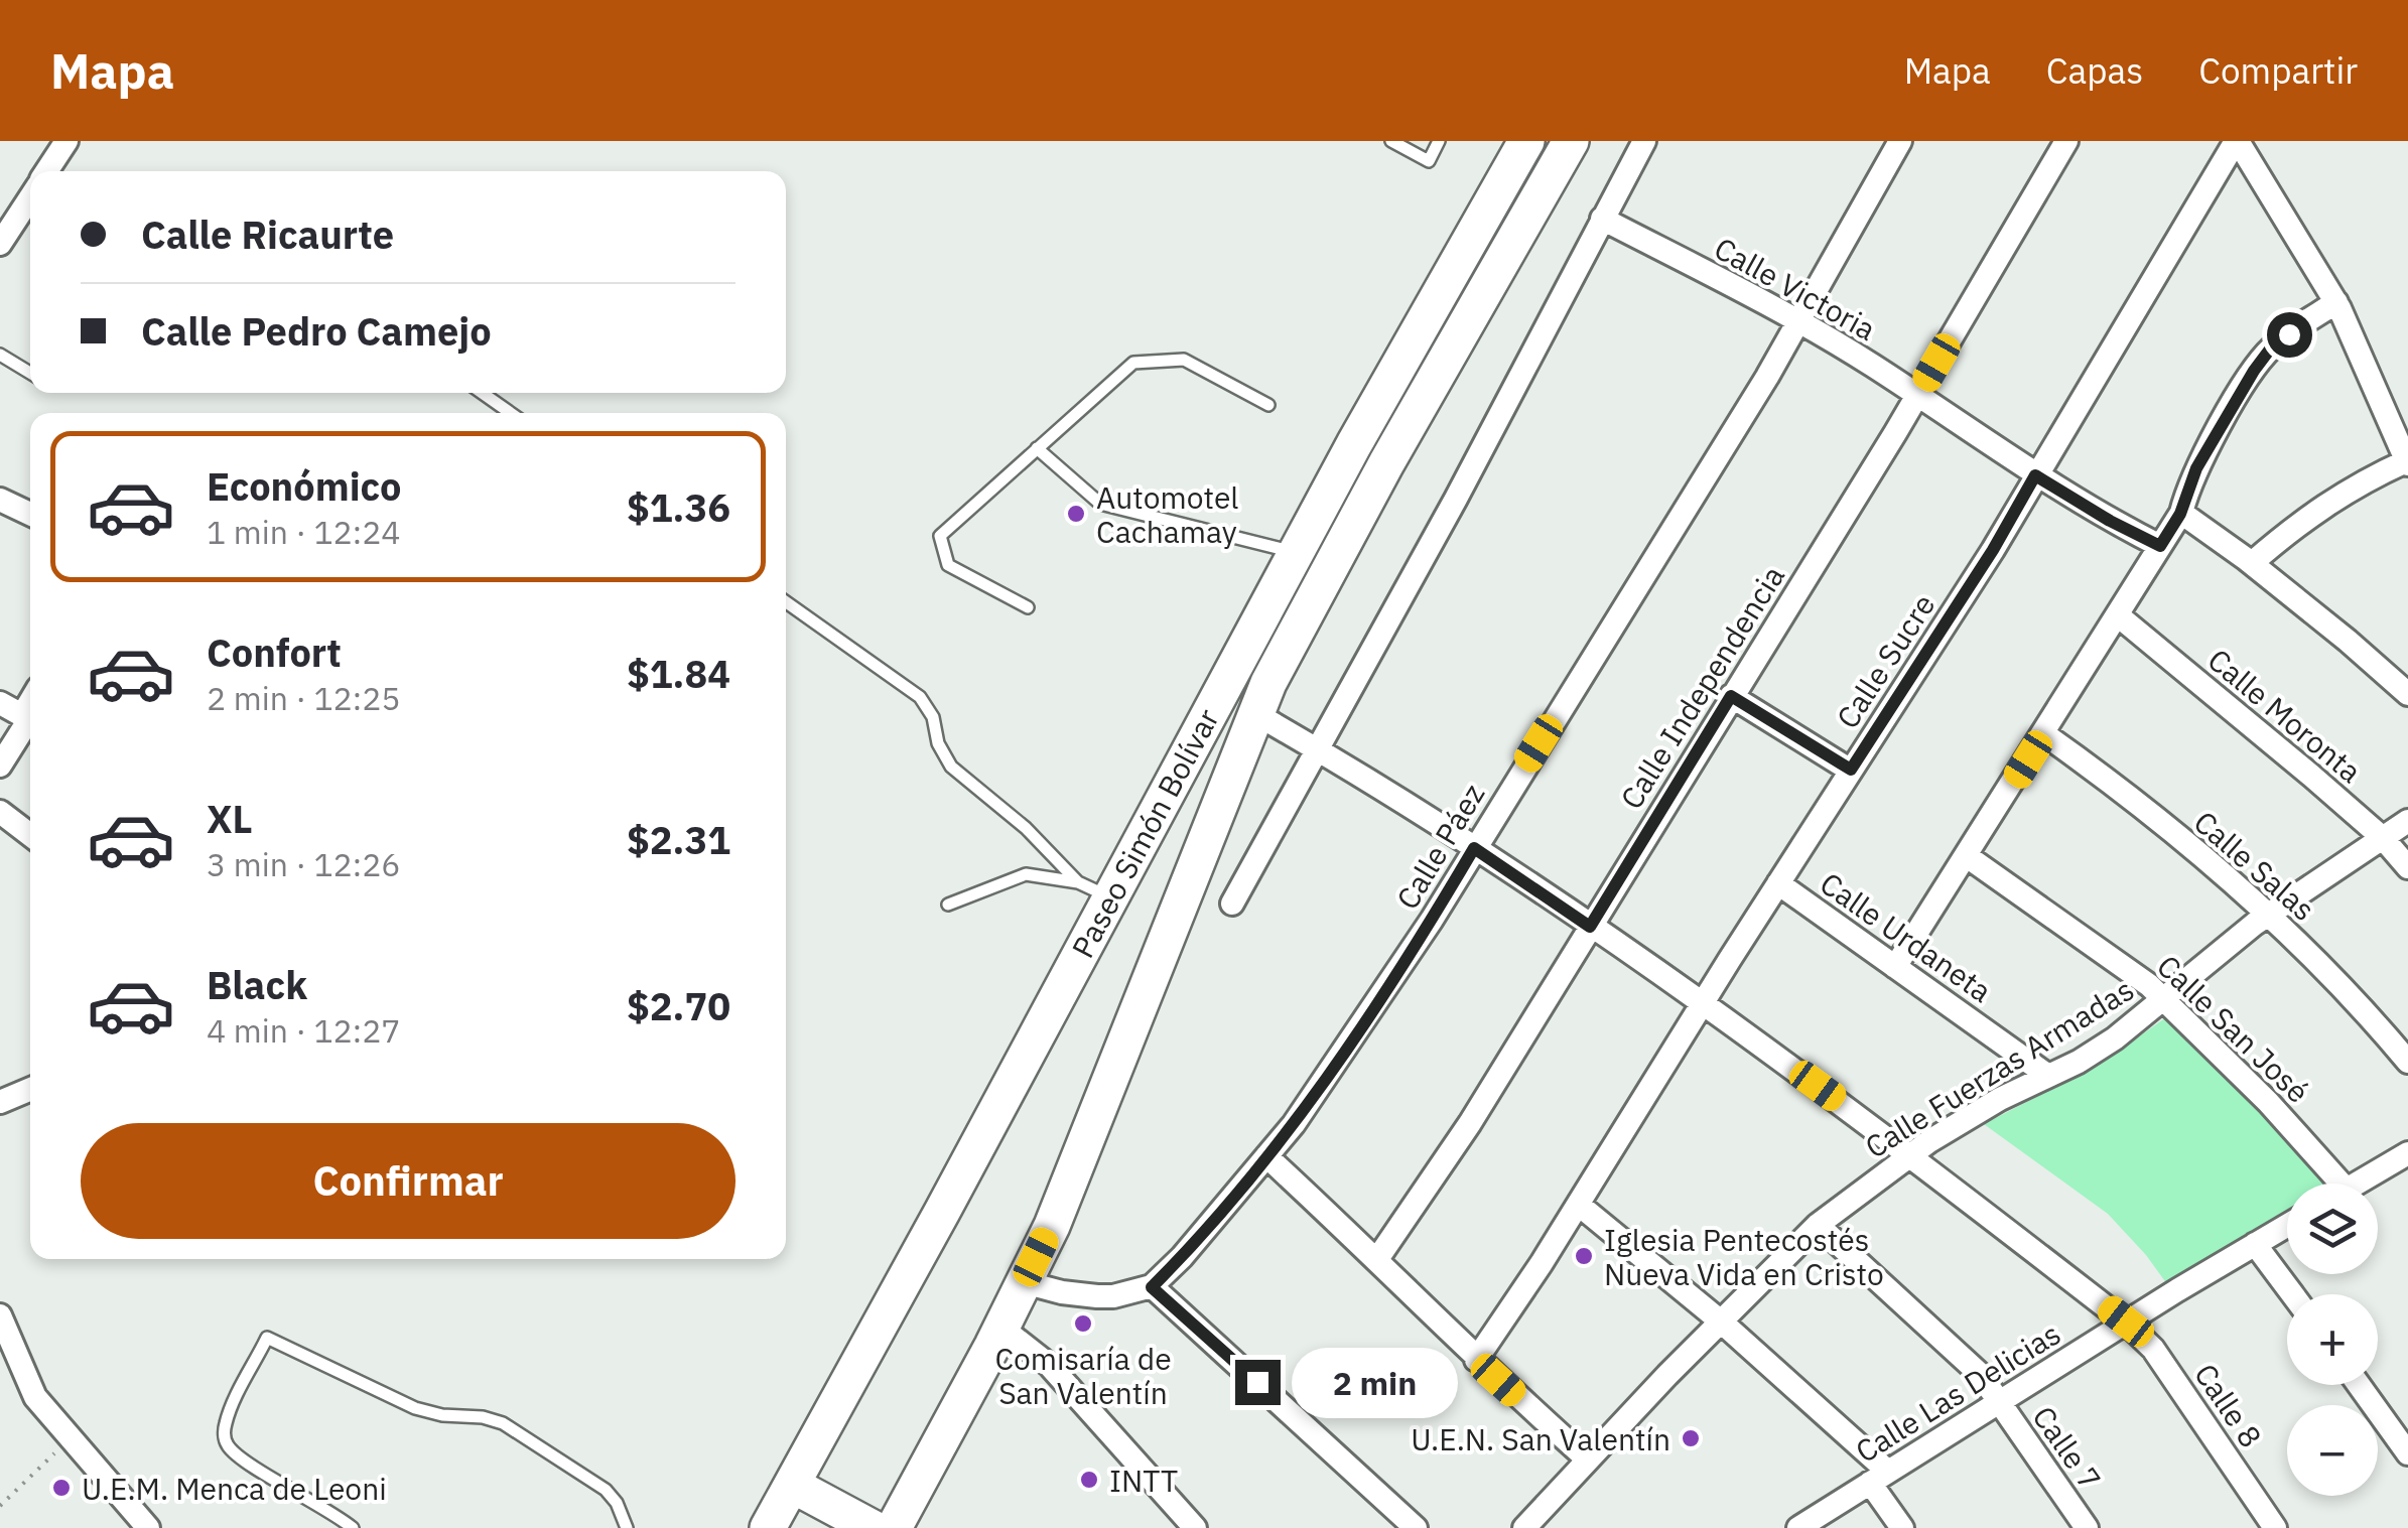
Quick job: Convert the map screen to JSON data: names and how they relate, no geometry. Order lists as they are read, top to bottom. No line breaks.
{"streets":{"main road":["Paseo Simón Bolívar"],"street":["Calle Victoria","Calle Sucre","Calle Independencia","Calle Moronta","Calle Páez","Calle Salas","Calle Urdaneta","Calle San José","Calle Fuerzas Armadas","Calle Las Delicias","Calle 8","Calle 7"]},"crossings":[["Calle Victoria","Calle Sucre"],["Calle Victoria","Calle Independencia"],["Calle Victoria","Calle Páez"],["Calle Sucre","Calle Urdaneta"],["Calle Sucre","Calle 8"],["Calle Independencia","Calle 8"],["Calle Moronta","Calle Fuerzas Armadas"],["Paseo Simón Bolívar","Calle 8"],["Calle Páez","Calle 8"],["Calle Salas","Calle Fuerzas Armadas"],["Calle Urdaneta","Calle Fuerzas Armadas"],["Calle San José","Calle Fuerzas Armadas"],["Calle Fuerzas Armadas","Calle 8"],["Calle Fuerzas Armadas","Calle 7"],["Calle Las Delicias","Calle 8"],["Calle Las Delicias","Calle 7"]],"places":["Automotel Cachamay","Iglesia Pentecostés Nueva Vida en Cristo","Comisaría de San Valentín","U.E.N. San Valentín","INTT","U.E.M. Menca de Leoni"],"page":{"header":"Mapa","nav":["Mapa","Capas","Compartir"],"banner":["Calle Ricaurte","Calle Pedro Camejo"],"list":[{"name":"Económico","note":"1 min · 12:24","value":"$1.36"},{"name":"Confort","note":"2 min · 12:25","value":"$1.84"},{"name":"XL","note":"3 min · 12:26","value":"$2.31"},{"name":"Black","note":"4 min · 12:27","value":"$2.70"}],"buttons":"Confirmar","map_buttons":["+","−"],"bubble":"2 min"}}
